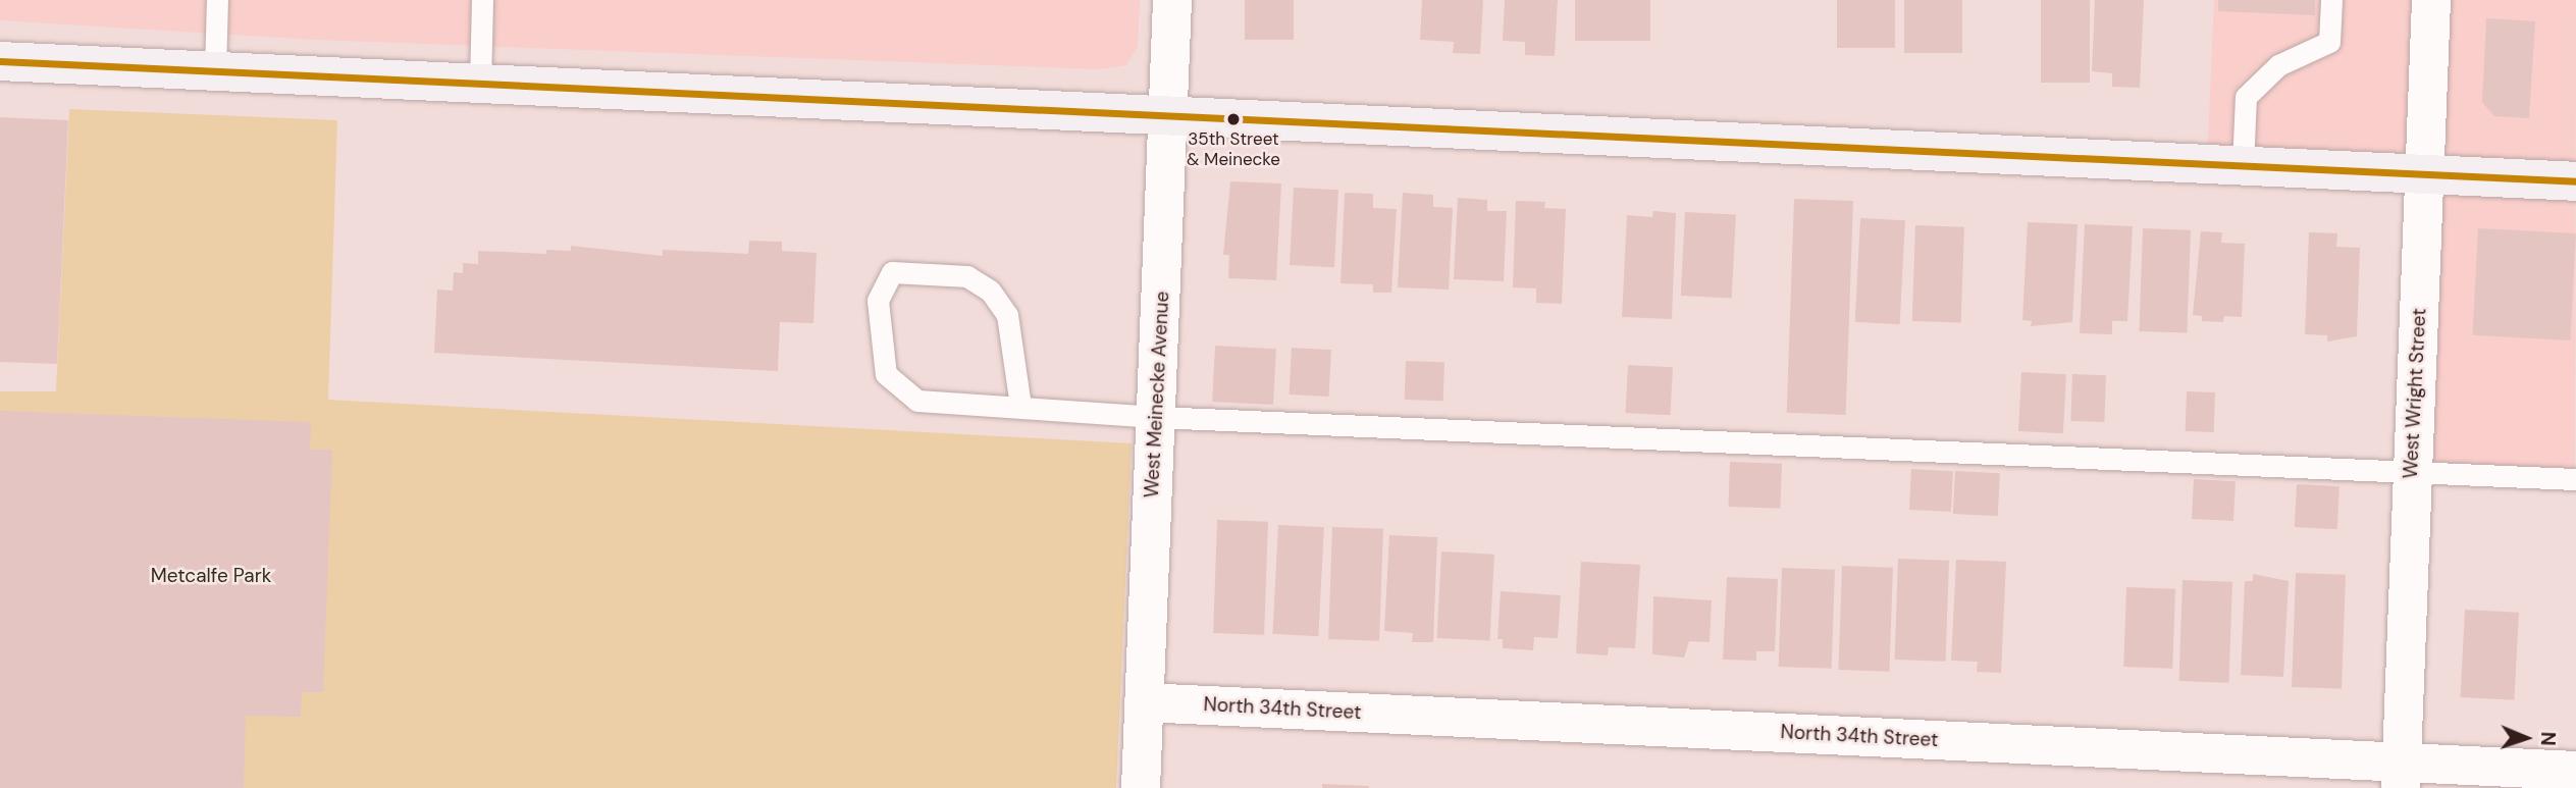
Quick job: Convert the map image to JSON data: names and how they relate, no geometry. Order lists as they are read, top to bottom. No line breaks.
{"streets":{"street":["West Wright Street","West Meinecke Avenue","North 34th Street"]},"crossings":[["West Wright Street","North 34th Street"],["West Meinecke Avenue","North 34th Street"]],"parks":["Metcalfe Park"],"places":["35th Street & Meinecke"],"north":"right"}
